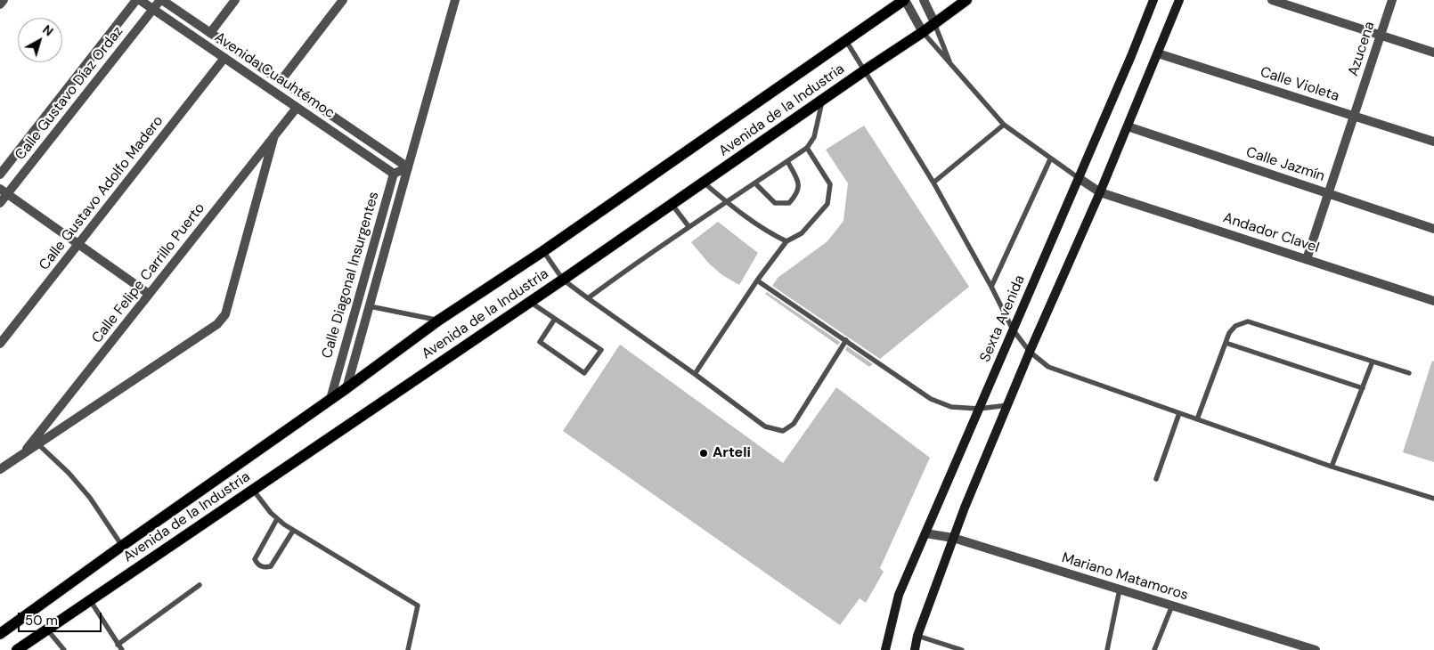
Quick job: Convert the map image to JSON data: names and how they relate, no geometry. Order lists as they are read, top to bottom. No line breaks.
{"streets":{"main road":["Avenida de la Industria","Sexta Avenida"],"street":["Azucena","Avenida Cuauhtémoc","Calle Violeta","Calle Gustavo Díaz Ordaz","Calle Jazmín","Calle Gustavo Adolfo Madero","Andador Clavel","Calle Felipe Carrillo Puerto","Calle Diagonal Insurgentes","Mariano Matamoros"]},"crossings":[["Azucena","Calle Violeta"],["Azucena","Calle Jazmín"],["Azucena","Andador Clavel"],["Avenida Cuauhtémoc","Calle Gustavo Díaz Ordaz"],["Avenida Cuauhtémoc","Calle Gustavo Adolfo Madero"],["Avenida Cuauhtémoc","Calle Felipe Carrillo Puerto"],["Avenida Cuauhtémoc","Calle Diagonal Insurgentes"],["Avenida de la Industria","Calle Diagonal Insurgentes"],["Andador Clavel","Sexta Avenida"],["Sexta Avenida","Mariano Matamoros"]],"places":["Arteli"],"scale_bar":"50 m","north":"top right"}
